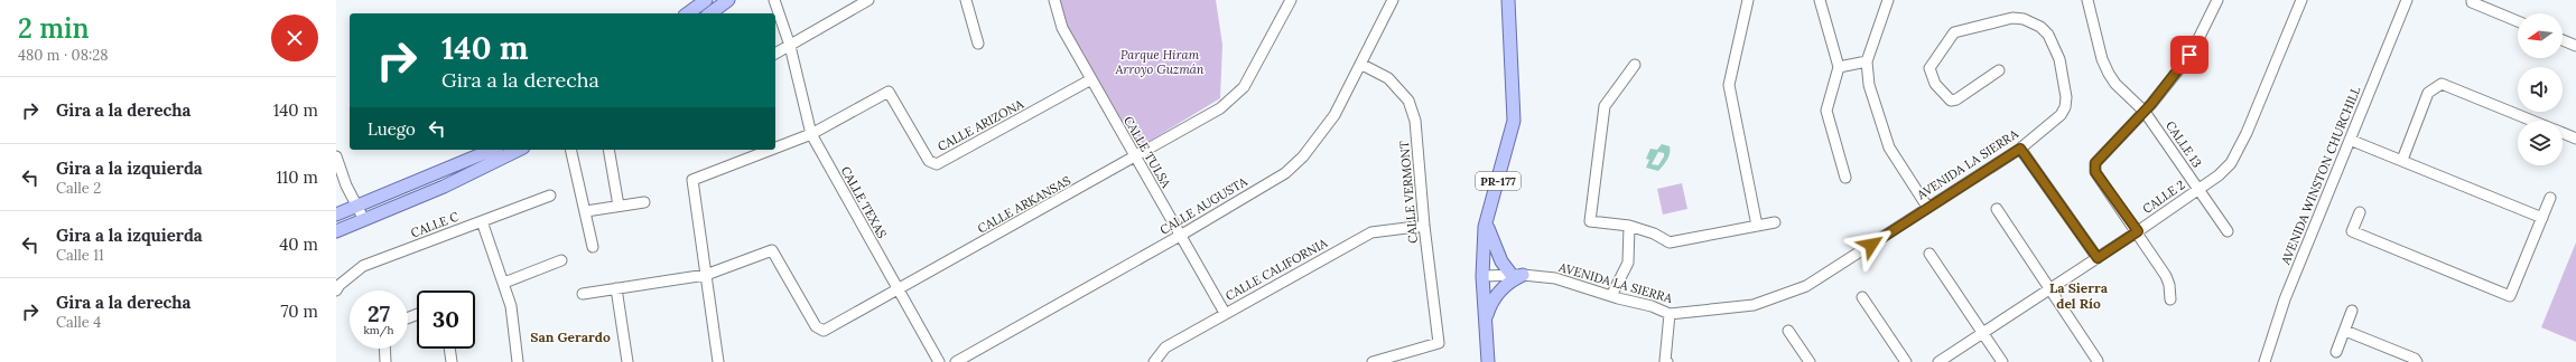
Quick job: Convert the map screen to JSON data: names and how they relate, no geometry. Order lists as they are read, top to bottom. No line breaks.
{"streets":{"main road":["PR-177"],"street":["CALLE ARIZONA","CALLE 13","CALLE TULSA","AVENIDA LA SIERRA","AVENIDA WINSTON CHURCHILL","CALLE VERMONT","CALLE 2","CALLE TEXAS","CALLE ARKANSAS","CALLE AUGUSTA","CALLE C","CALLE CALIFORNIA"]},"crossings":[["CALLE ARIZONA","CALLE TULSA"],["CALLE ARIZONA","CALLE TEXAS"],["CALLE 13","CALLE 2"],["CALLE TULSA","CALLE ARKANSAS"],["CALLE TULSA","CALLE AUGUSTA"],["CALLE TULSA","CALLE CALIFORNIA"],["AVENIDA LA SIERRA","PR-177"],["CALLE VERMONT","CALLE AUGUSTA"],["CALLE VERMONT","CALLE CALIFORNIA"],["CALLE TEXAS","CALLE ARKANSAS"]],"districts":["La Sierra del Río","San Gerardo"],"parks":["Parque Hiram Arroyo Guzmán"],"north":"left","page":{"heading":["2 min","480 m · 08:28"],"turn":["140 m","Gira a la derecha"],"list":[{"name":"Gira a la derecha","value":"140 m"},{"name":"Gira a la izquierda","note":"Calle 2","value":"110 m"},{"name":"Gira a la izquierda","note":"Calle 11","value":"40 m"},{"name":"Gira a la derecha","note":"Calle 4","value":"70 m"}],"then":"Luego","speed":"27 km/h","limit":"30"}}
